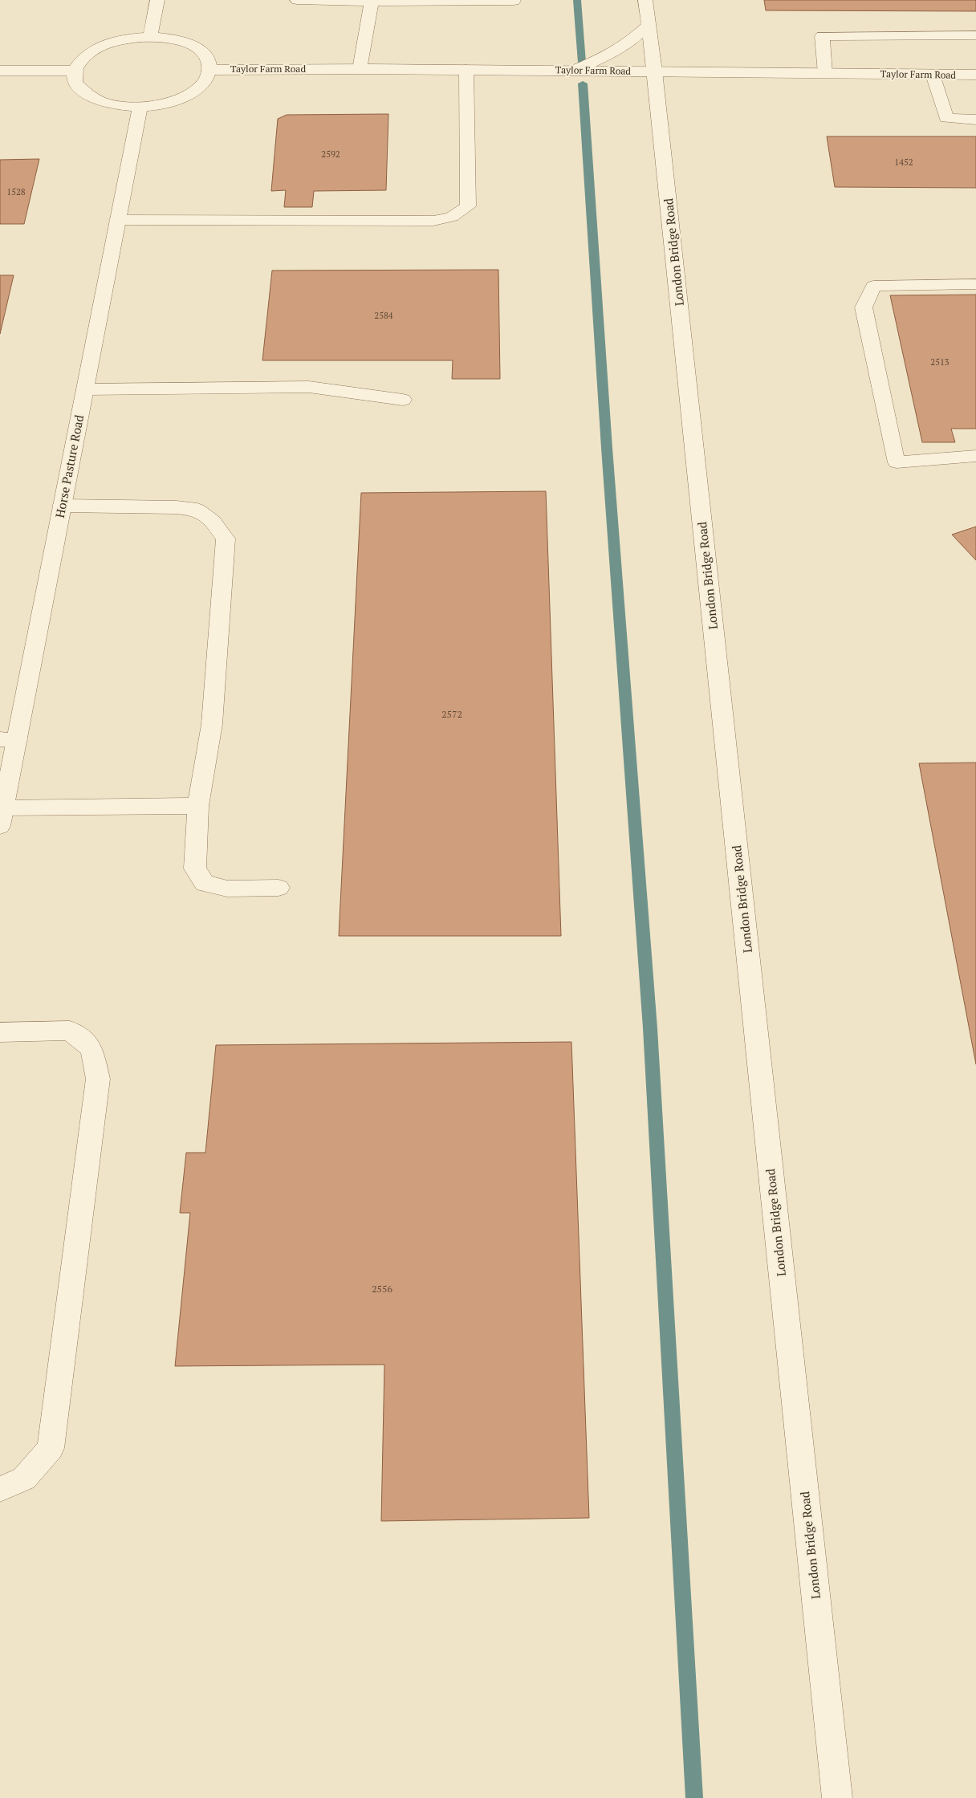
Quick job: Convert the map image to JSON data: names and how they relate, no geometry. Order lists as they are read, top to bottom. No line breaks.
{"streets":{"street":["Taylor Farm Road","London Bridge Road","Horse Pasture Road"]},"crossings":[["Taylor Farm Road","London Bridge Road"]],"house_numbers":["2592","1452","1528","2584","2513","2572","2556"]}
